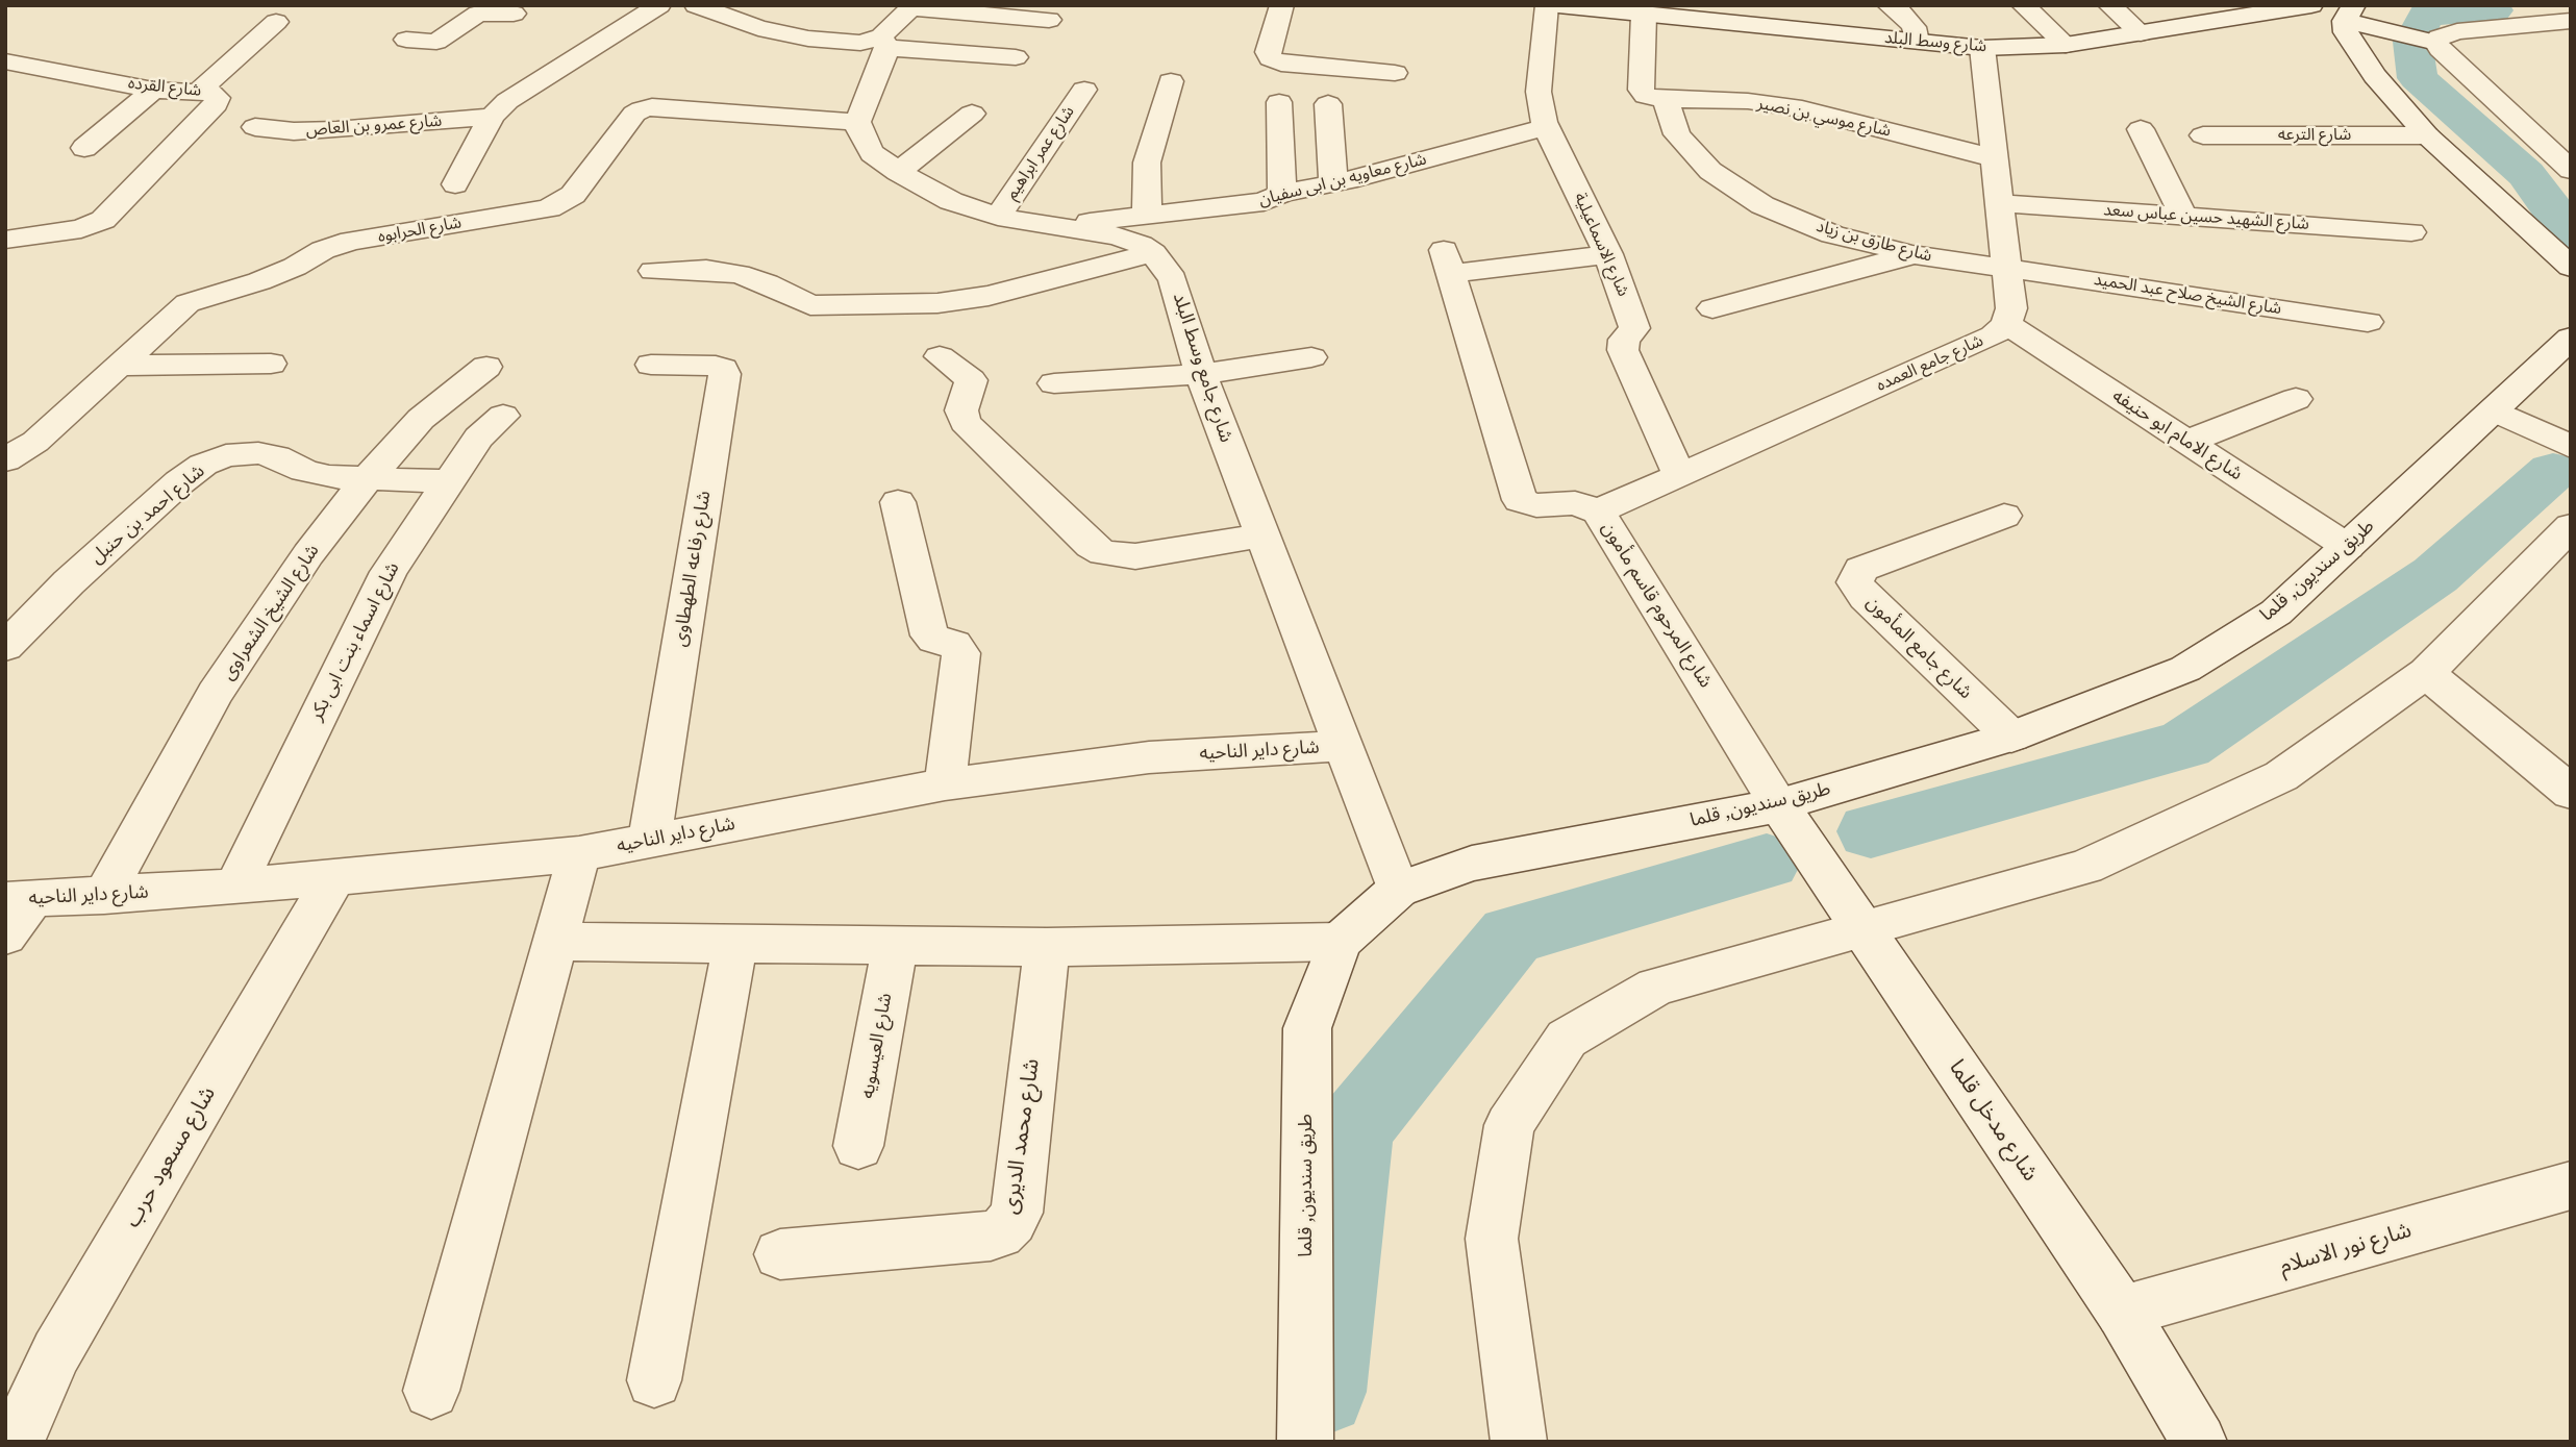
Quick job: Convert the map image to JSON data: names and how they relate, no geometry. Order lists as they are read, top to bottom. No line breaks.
{"streets":{"street":["شارع وسط البلد","شارع القرده","شارع موسي بن نصير","شارع عمرو بن العاص","شارع الترعه","شارع عمر ابراهيم","شارع معاويه بن ابى سفيان","شارع الشهيد حسين عباس سعد","شارع الحرابوه","شارع طارق بن زياد","شارع الاسماعيلية","شارع الشيخ صلاح عبد الحميد","شارع جامع العمده","شارع جامع وسط البلد","شارع الامام ابو حنيفه","شارع احمد بن حنبل","شارع رفاعه الطهطاوى","طريق سنديون, قلما","شارع المرحوم قاسم مأمون","شارع الشيخ الشعراوى","شارع اسماء بنت ابى بكر","شارع جامع المأمون","شارع داير الناحيه","شارع العيسويه","شارع مدخل قلما","شارع محمد الديرى","شارع مسعود حرب","شارع نور الاسلام"]},"crossings":[["شارع وسط البلد","شارع الاسماعيلية"],["شارع موسي بن نصير","شارع طارق بن زياد"],["شارع عمر ابراهيم","شارع جامع وسط البلد"],["شارع معاويه بن ابى سفيان","شارع الاسماعيلية"],["شارع معاويه بن ابى سفيان","شارع جامع وسط البلد"],["شارع الحرابوه","شارع جامع وسط البلد"],["شارع طارق بن زياد","شارع الشيخ صلاح عبد الحميد"],["شارع الاسماعيلية","شارع جامع العمده"],["شارع الاسماعيلية","شارع المرحوم قاسم مأمون"],["شارع جامع العمده","شارع الامام ابو حنيفه"],["شارع جامع العمده","شارع المرحوم قاسم مأمون"],["شارع جامع وسط البلد","طريق سنديون, قلما"],["شارع جامع وسط البلد","شارع داير الناحيه"],["شارع الامام ابو حنيفه","طريق سنديون, قلما"],["شارع احمد بن حنبل","شارع الشيخ الشعراوى"],["شارع احمد بن حنبل","شارع اسماء بنت ابى بكر"],["شارع رفاعه الطهطاوى","شارع داير الناحيه"],["طريق سنديون, قلما","شارع المرحوم قاسم مأمون"],["طريق سنديون, قلما","شارع جامع المأمون"],["طريق سنديون, قلما","شارع مدخل قلما"],["شارع المرحوم قاسم مأمون","شارع مدخل قلما"],["شارع الشيخ الشعراوى","شارع داير الناحيه"],["شارع اسماء بنت ابى بكر","شارع داير الناحيه"],["شارع داير الناحيه","شارع مسعود حرب"],["شارع مدخل قلما","شارع نور الاسلام"]]}
